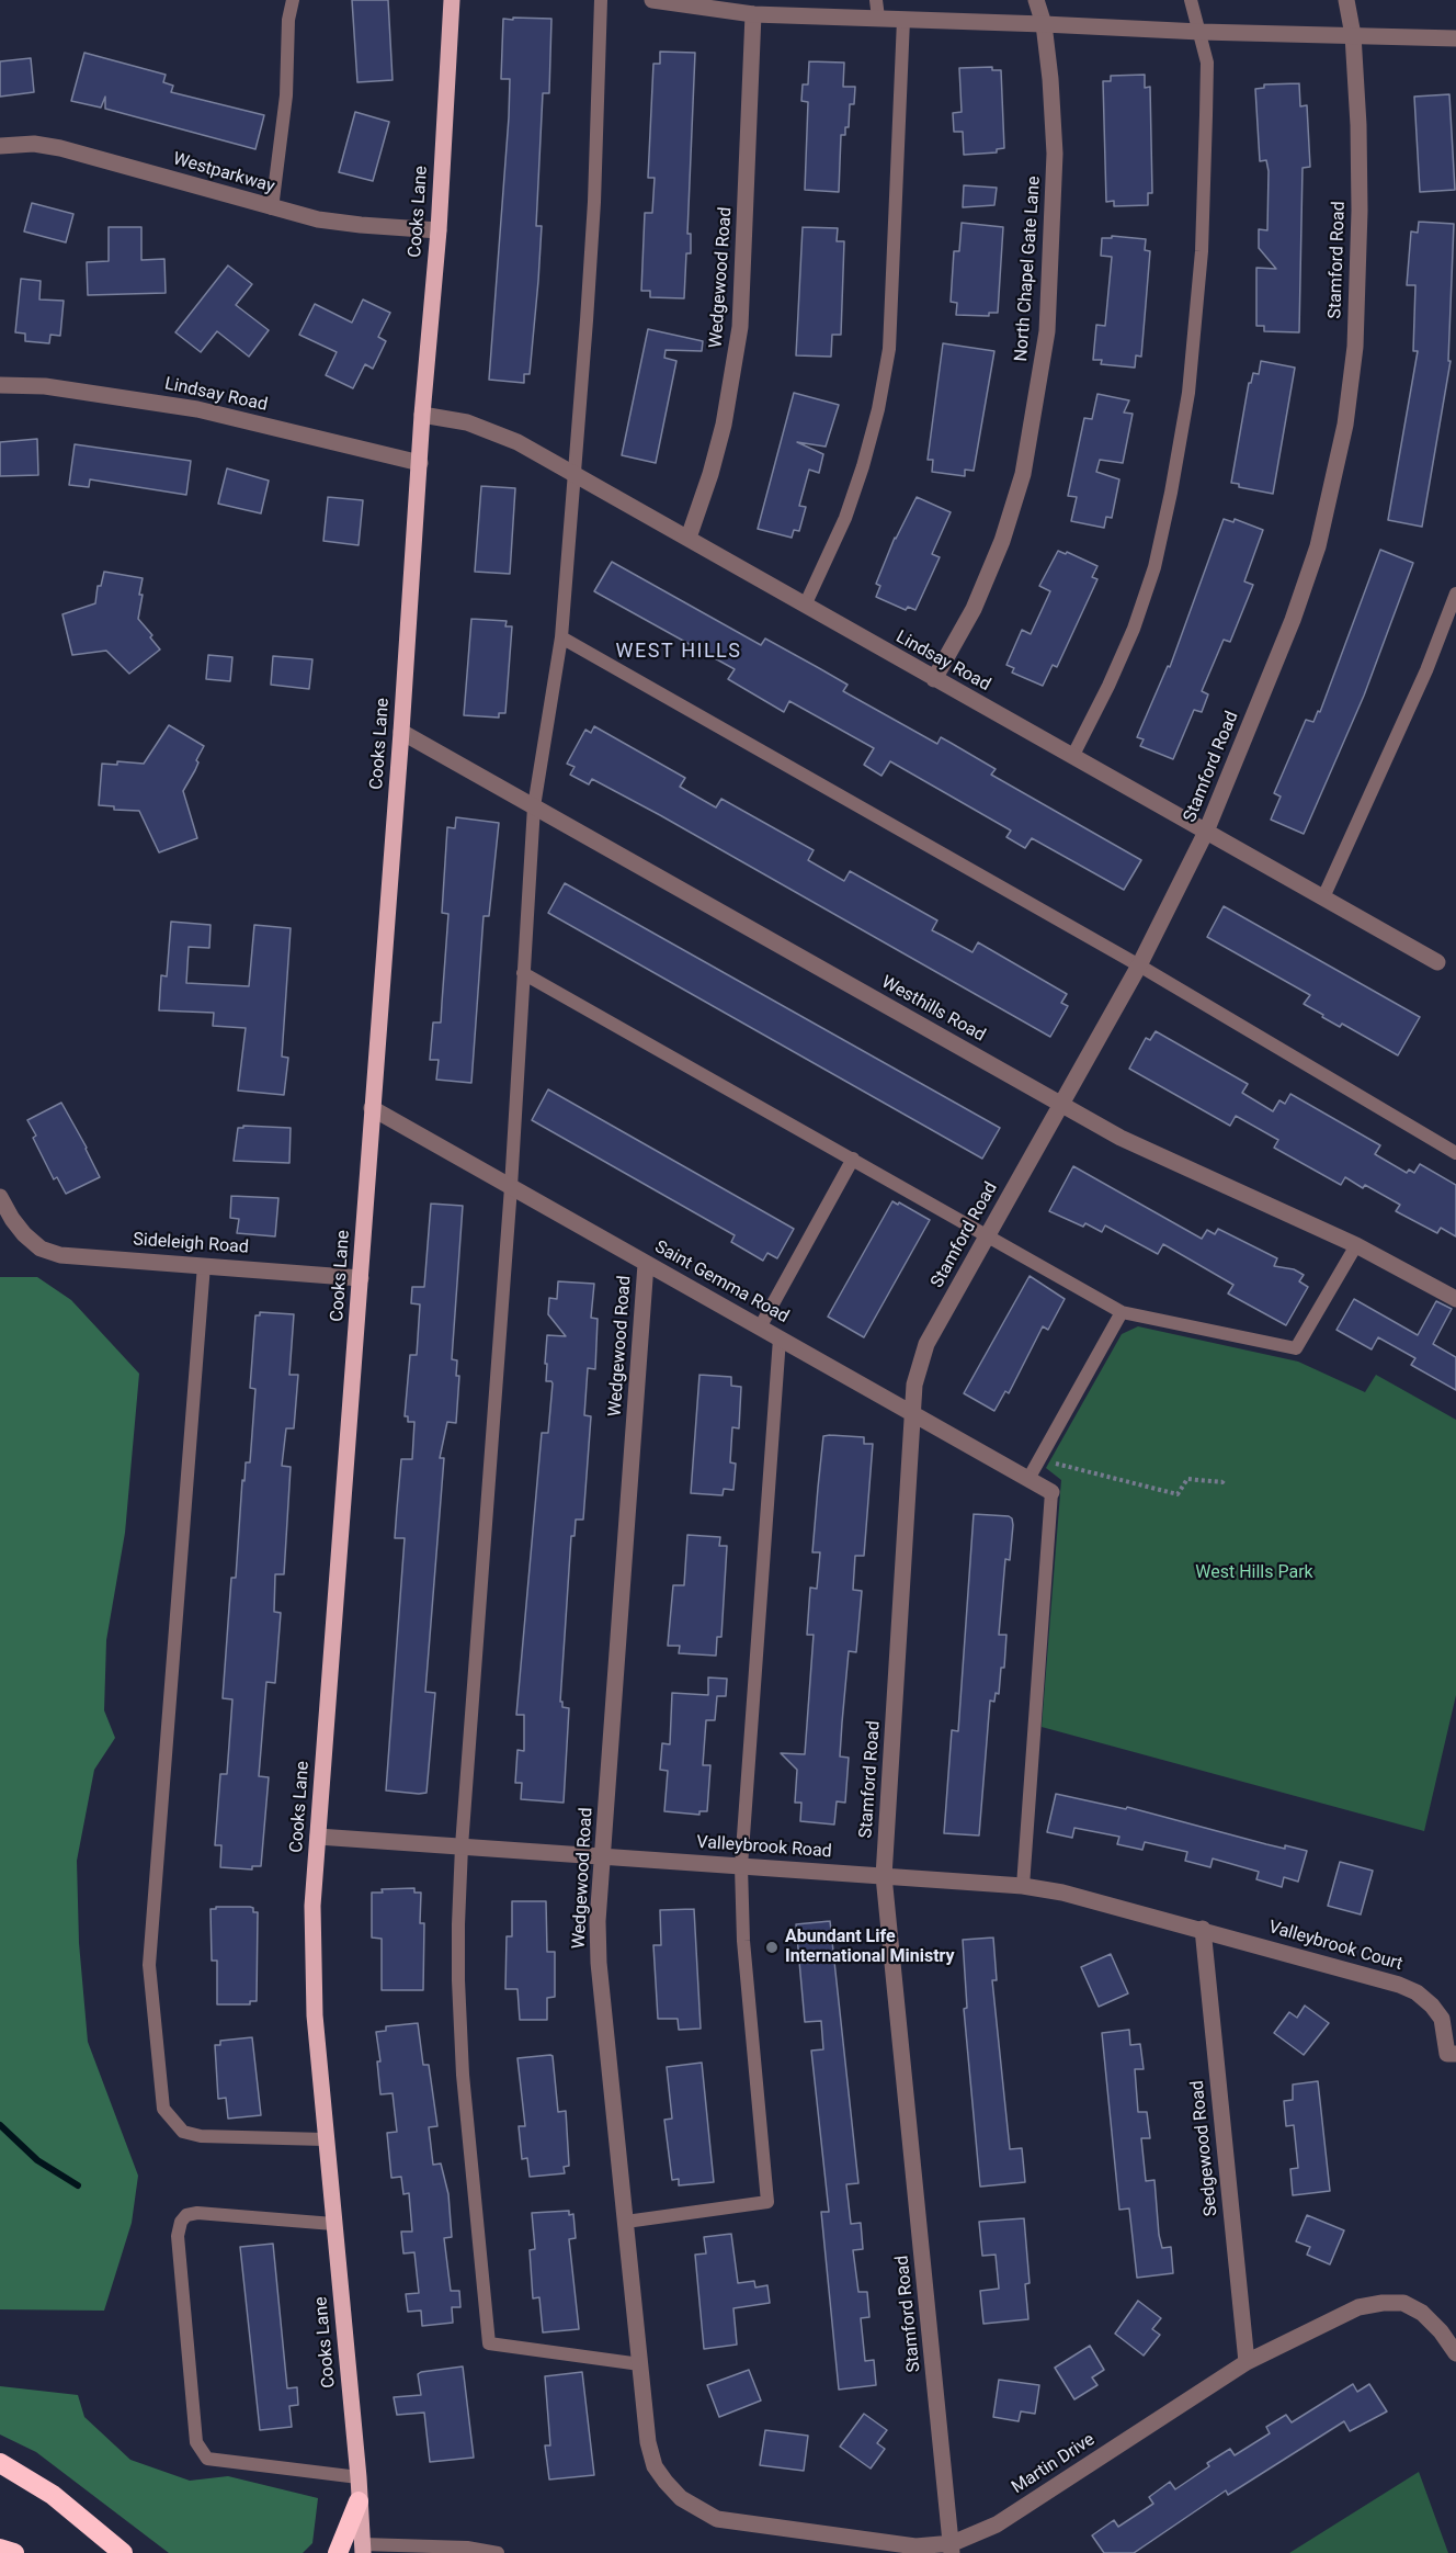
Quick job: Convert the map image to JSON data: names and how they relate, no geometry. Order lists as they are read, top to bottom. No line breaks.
{"streets":{"main road":["Cooks Lane"],"street":["Westparkway","Stamford Road","North Chapel Gate Lane","Wedgewood Road","Lindsay Road","Westhills Road","Sideleigh Road","Saint Gemma Road","Valleybrook Road","Valleybrook Court","Sedgewood Road","Martin Drive"]},"crossings":[["Westparkway","Cooks Lane"],["Cooks Lane","Lindsay Road"],["Cooks Lane","Westhills Road"],["Cooks Lane","Sideleigh Road"],["Cooks Lane","Saint Gemma Road"],["Cooks Lane","Valleybrook Road"],["Stamford Road","Lindsay Road"],["Stamford Road","Westhills Road"],["Stamford Road","Saint Gemma Road"],["Stamford Road","Valleybrook Road"],["Stamford Road","Martin Drive"],["North Chapel Gate Lane","Lindsay Road"],["Wedgewood Road","Lindsay Road"],["Wedgewood Road","Saint Gemma Road"],["Wedgewood Road","Valleybrook Road"],["Wedgewood Road","Martin Drive"],["Valleybrook Road","Valleybrook Court"],["Valleybrook Road","Sedgewood Road"],["Valleybrook Court","Sedgewood Road"],["Sedgewood Road","Martin Drive"]],"districts":["WEST HILLS"],"parks":["West Hills Park"],"places":["Abundant Life International Ministry"]}
